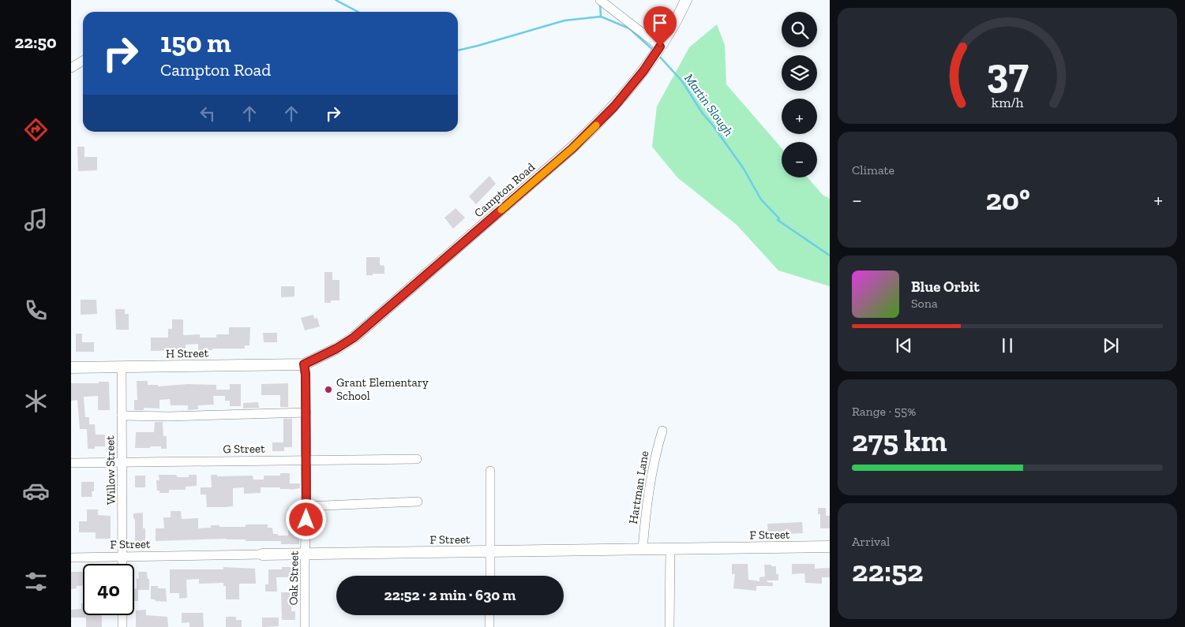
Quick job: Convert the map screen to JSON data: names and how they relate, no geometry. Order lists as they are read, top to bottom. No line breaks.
{"streets":{"main road":["Campton Road","H Street","F Street"],"street":["G Street","Willow Street","Hartman Lane","Oak Street"]},"crossings":[["Campton Road","H Street"],["Campton Road","Oak Street"],["H Street","Willow Street"],["H Street","Oak Street"],["G Street","Willow Street"],["G Street","Oak Street"],["Willow Street","F Street"],["Hartman Lane","F Street"],["F Street","Oak Street"]],"water":["Martin Slough"],"places":["Grant Elementary School"],"page":{"tabs":"22:50","map_buttons":["+","−"],"turn":["150 m","Campton Road"],"tile":["Climate",["Range · 55%","275 km"],["Arrival","22:52"]],"heat":["−","20°","+"],"song":["Blue Orbit","Sona"],"limit":"40","trip":"22:52 · 2 min · 630 m","gauge":["37","km/h"]}}
